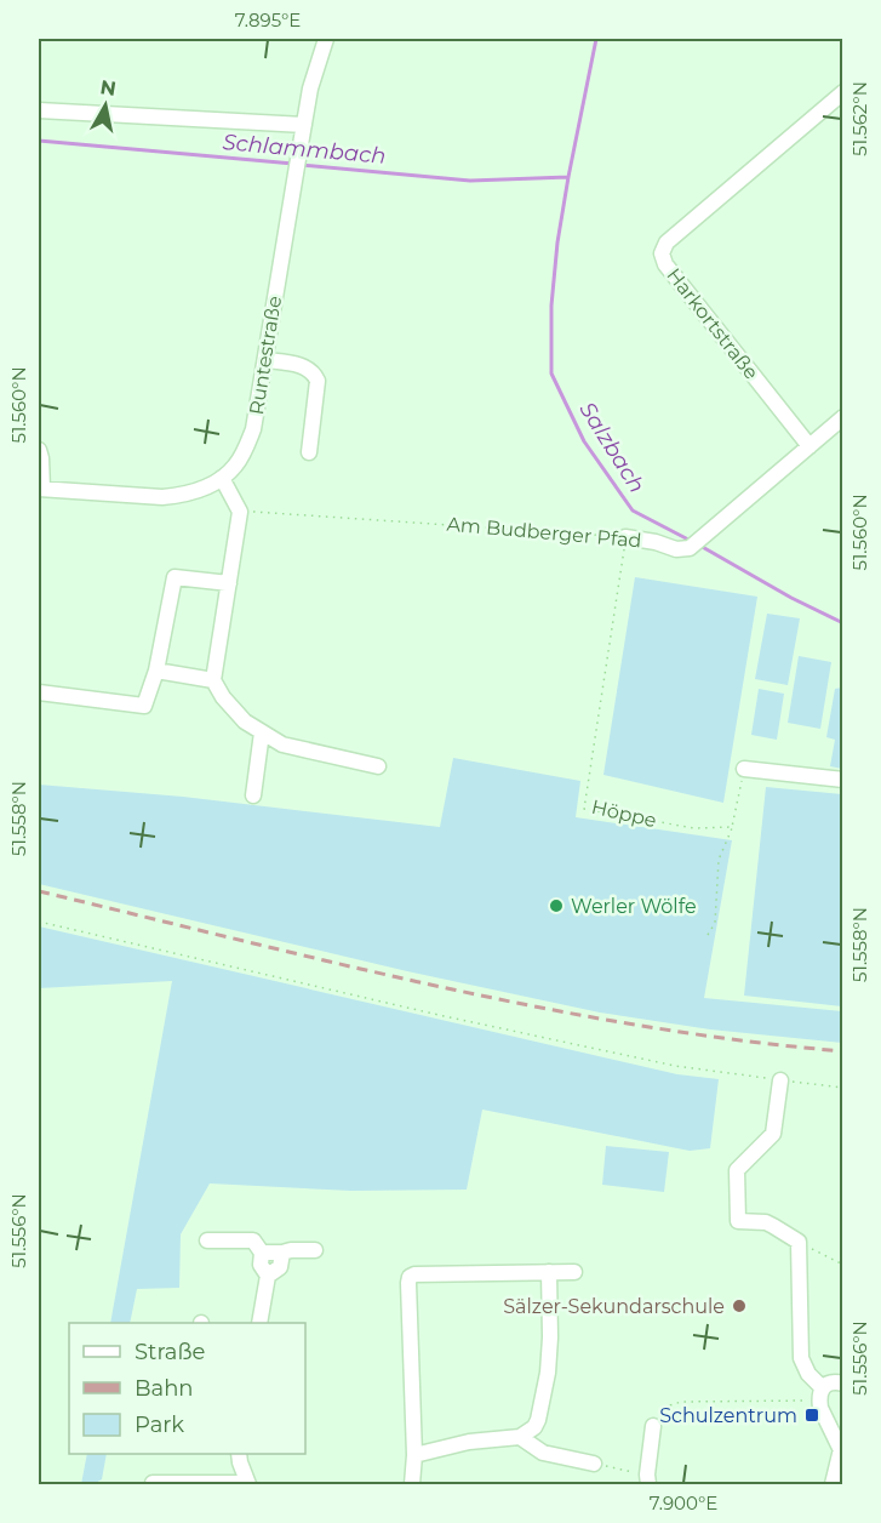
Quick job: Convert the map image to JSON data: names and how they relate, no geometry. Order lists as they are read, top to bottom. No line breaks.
{"streets":{"street":["Harkortstraße","Runtestraße","Am Budberger Pfad"],"path":["Höppe"]},"crossings":[["Harkortstraße","Am Budberger Pfad"],["Am Budberger Pfad","Höppe"]],"water":["Schlammbach","Salzbach"],"places":{"other":["Werler Wölfe","Sälzer-Sekundarschule"],"transit":["Schulzentrum"]},"legend":["Straße","Bahn","Park"],"north":"top","coordinates":["7.895°E","51.562°N","51.560°N","51.558°N","51.556°N","7.900°E"]}
